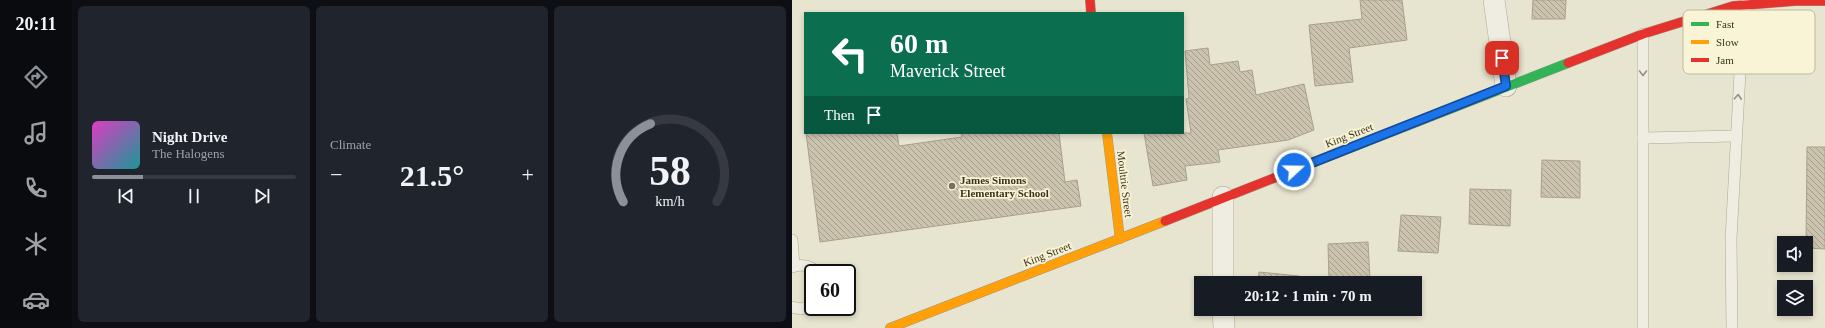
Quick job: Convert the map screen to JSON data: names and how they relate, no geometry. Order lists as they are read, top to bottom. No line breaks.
{"streets":{"main road":["King Street","Moultrie Street"]},"crossings":[["King Street","Moultrie Street"]],"places":["James Simons Elementary School"],"legend":["Fast","Slow","Jam"],"page":{"tabs":"20:11","tile":"Climate","turn":["60 m","Maverick Street"],"then":"Then","song":["Night Drive","The Halogens"],"heat":["−","21.5°","+"],"limit":"60","trip":"20:12 · 1 min · 70 m","gauge":["58","km/h"]}}
